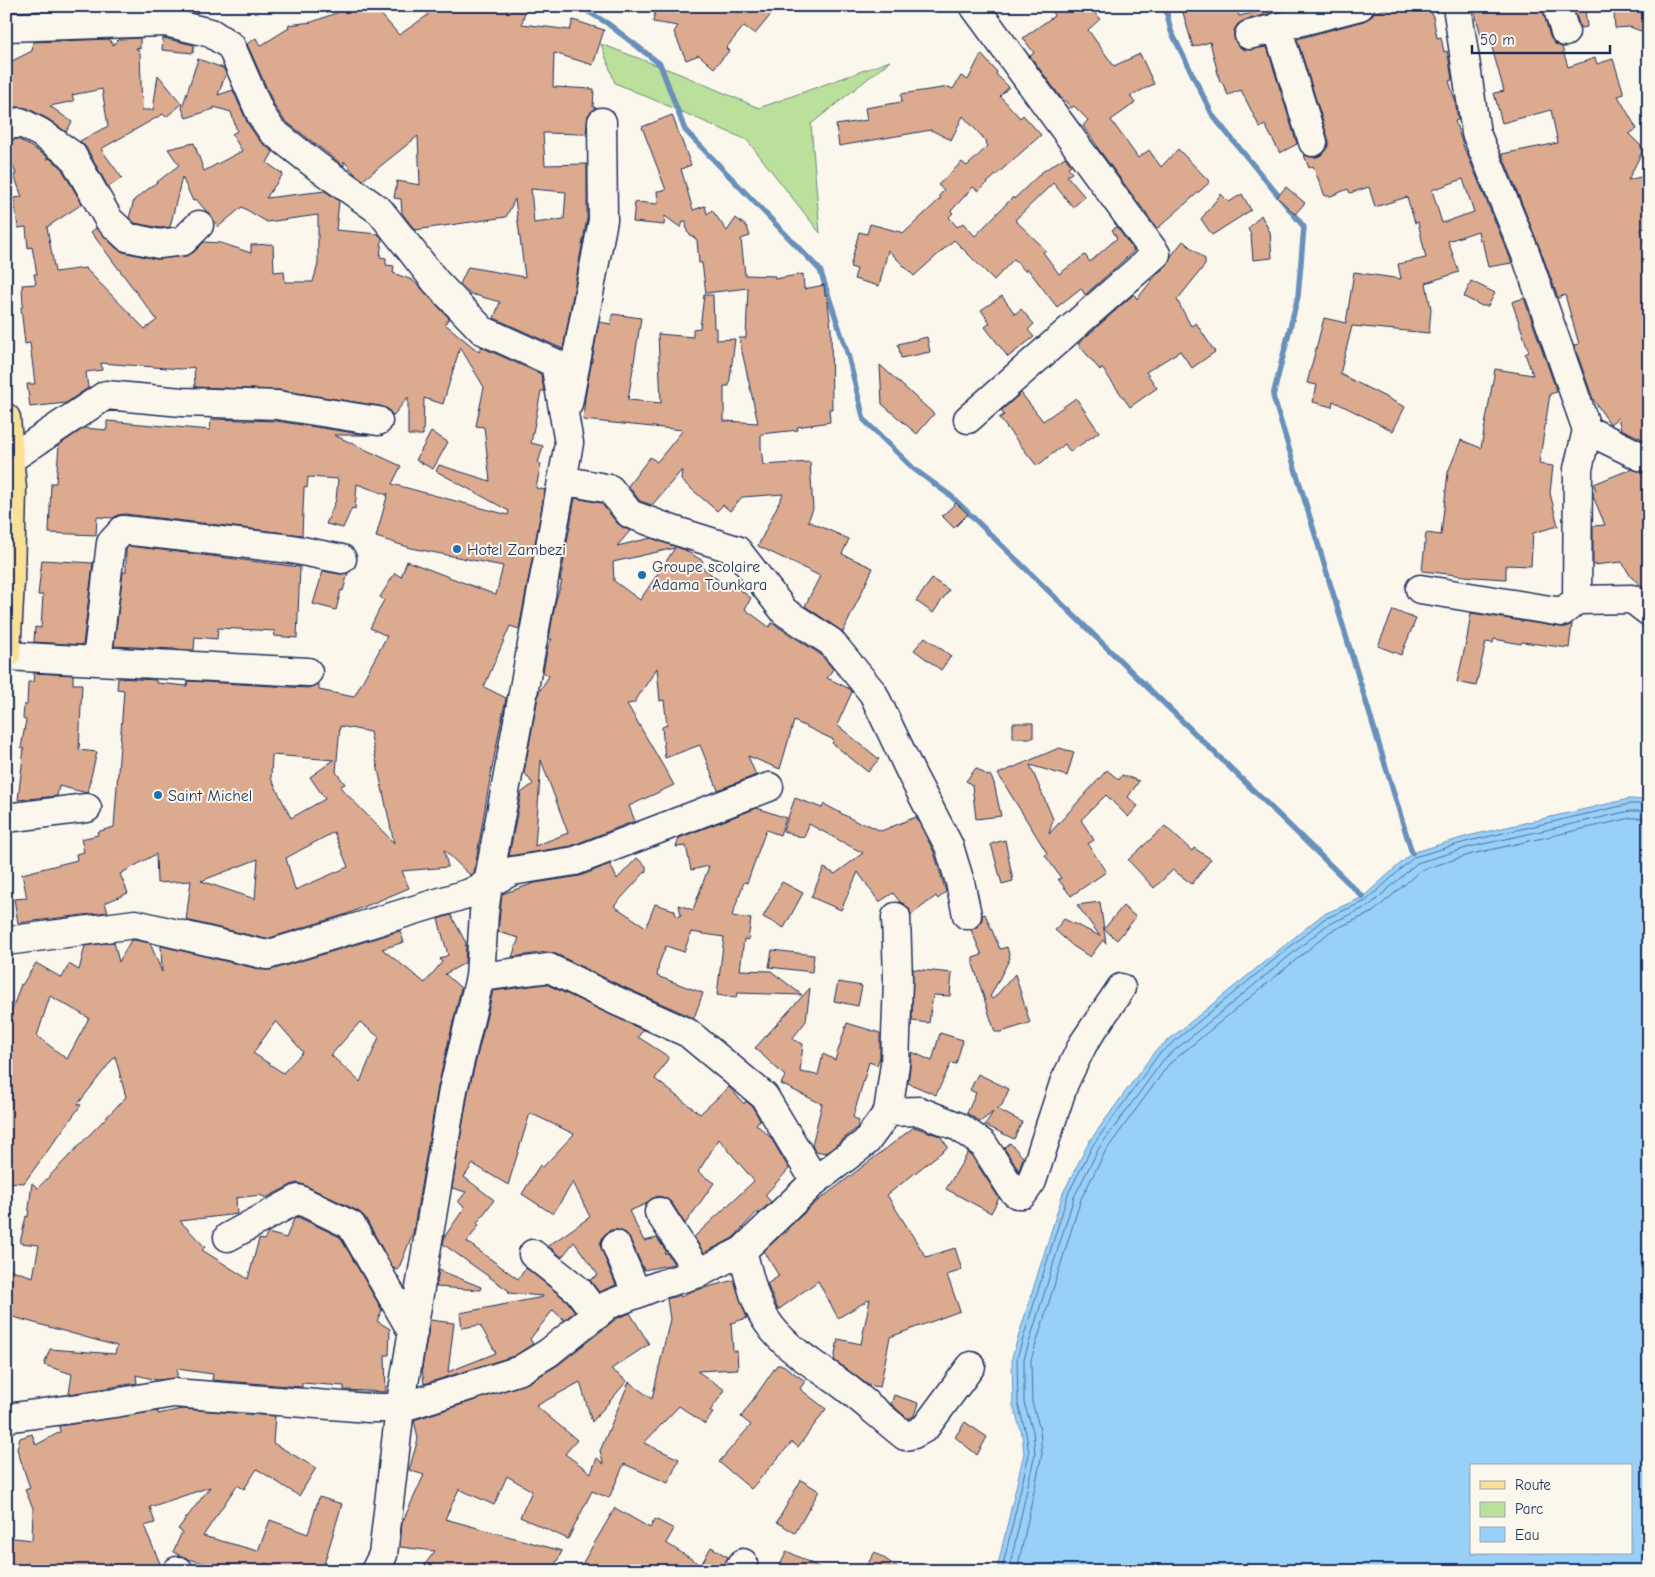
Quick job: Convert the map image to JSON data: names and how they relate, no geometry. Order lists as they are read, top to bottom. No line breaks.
{"places":["Hotel Zambezi","Groupe scolaire Adama Tounkara","Saint Michel"],"legend":["Route","Parc","Eau"],"scale_bar":"50 m"}
